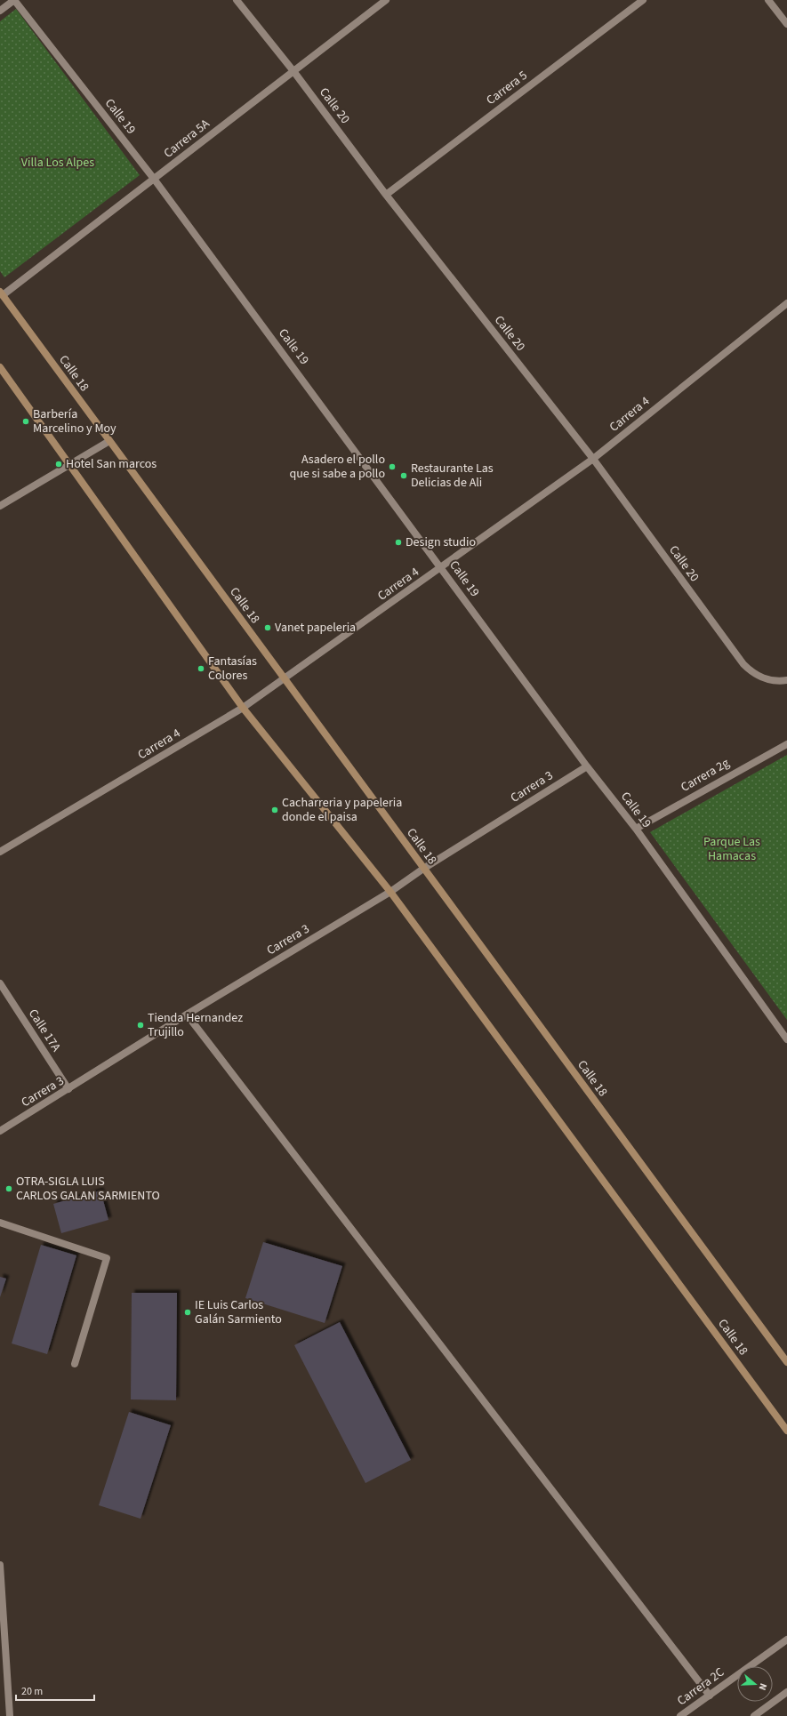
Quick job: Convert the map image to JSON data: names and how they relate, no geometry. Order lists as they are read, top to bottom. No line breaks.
{"streets":{"main road":["Calle 18"],"street":["Carrera 5","Calle 20","Calle 19","Carrera 5A","Carrera 4","Carrera 2g","Carrera 3","Calle 17A","Carrera 2C"]},"crossings":[["Carrera 5","Calle 20"],["Calle 20","Carrera 5A"],["Calle 20","Carrera 4"],["Calle 19","Carrera 5A"],["Calle 19","Carrera 4"],["Calle 19","Carrera 2g"],["Calle 19","Carrera 3"],["Carrera 5A","Calle 18"],["Calle 18","Carrera 4"],["Calle 18","Carrera 3"],["Carrera 3","Calle 17A"]],"parks":["Villa Los Alpes","Parque Las Hamacas"],"places":["Barbería Marcelino y Moy","Hotel San marcos","Asadero el pollo que si sabe a pollo","Restaurante Las Delicias de Ali","Design studio","Vanet papeleria","Fantasías Colores","Cacharreria y papeleria donde el paisa","Tienda Hernandez Trujillo","OTRA-SIGLA LUIS CARLOS GALAN SARMIENTO","IE Luis Carlos Galán Sarmiento"],"scale_bar":"20 m","north":"right"}
